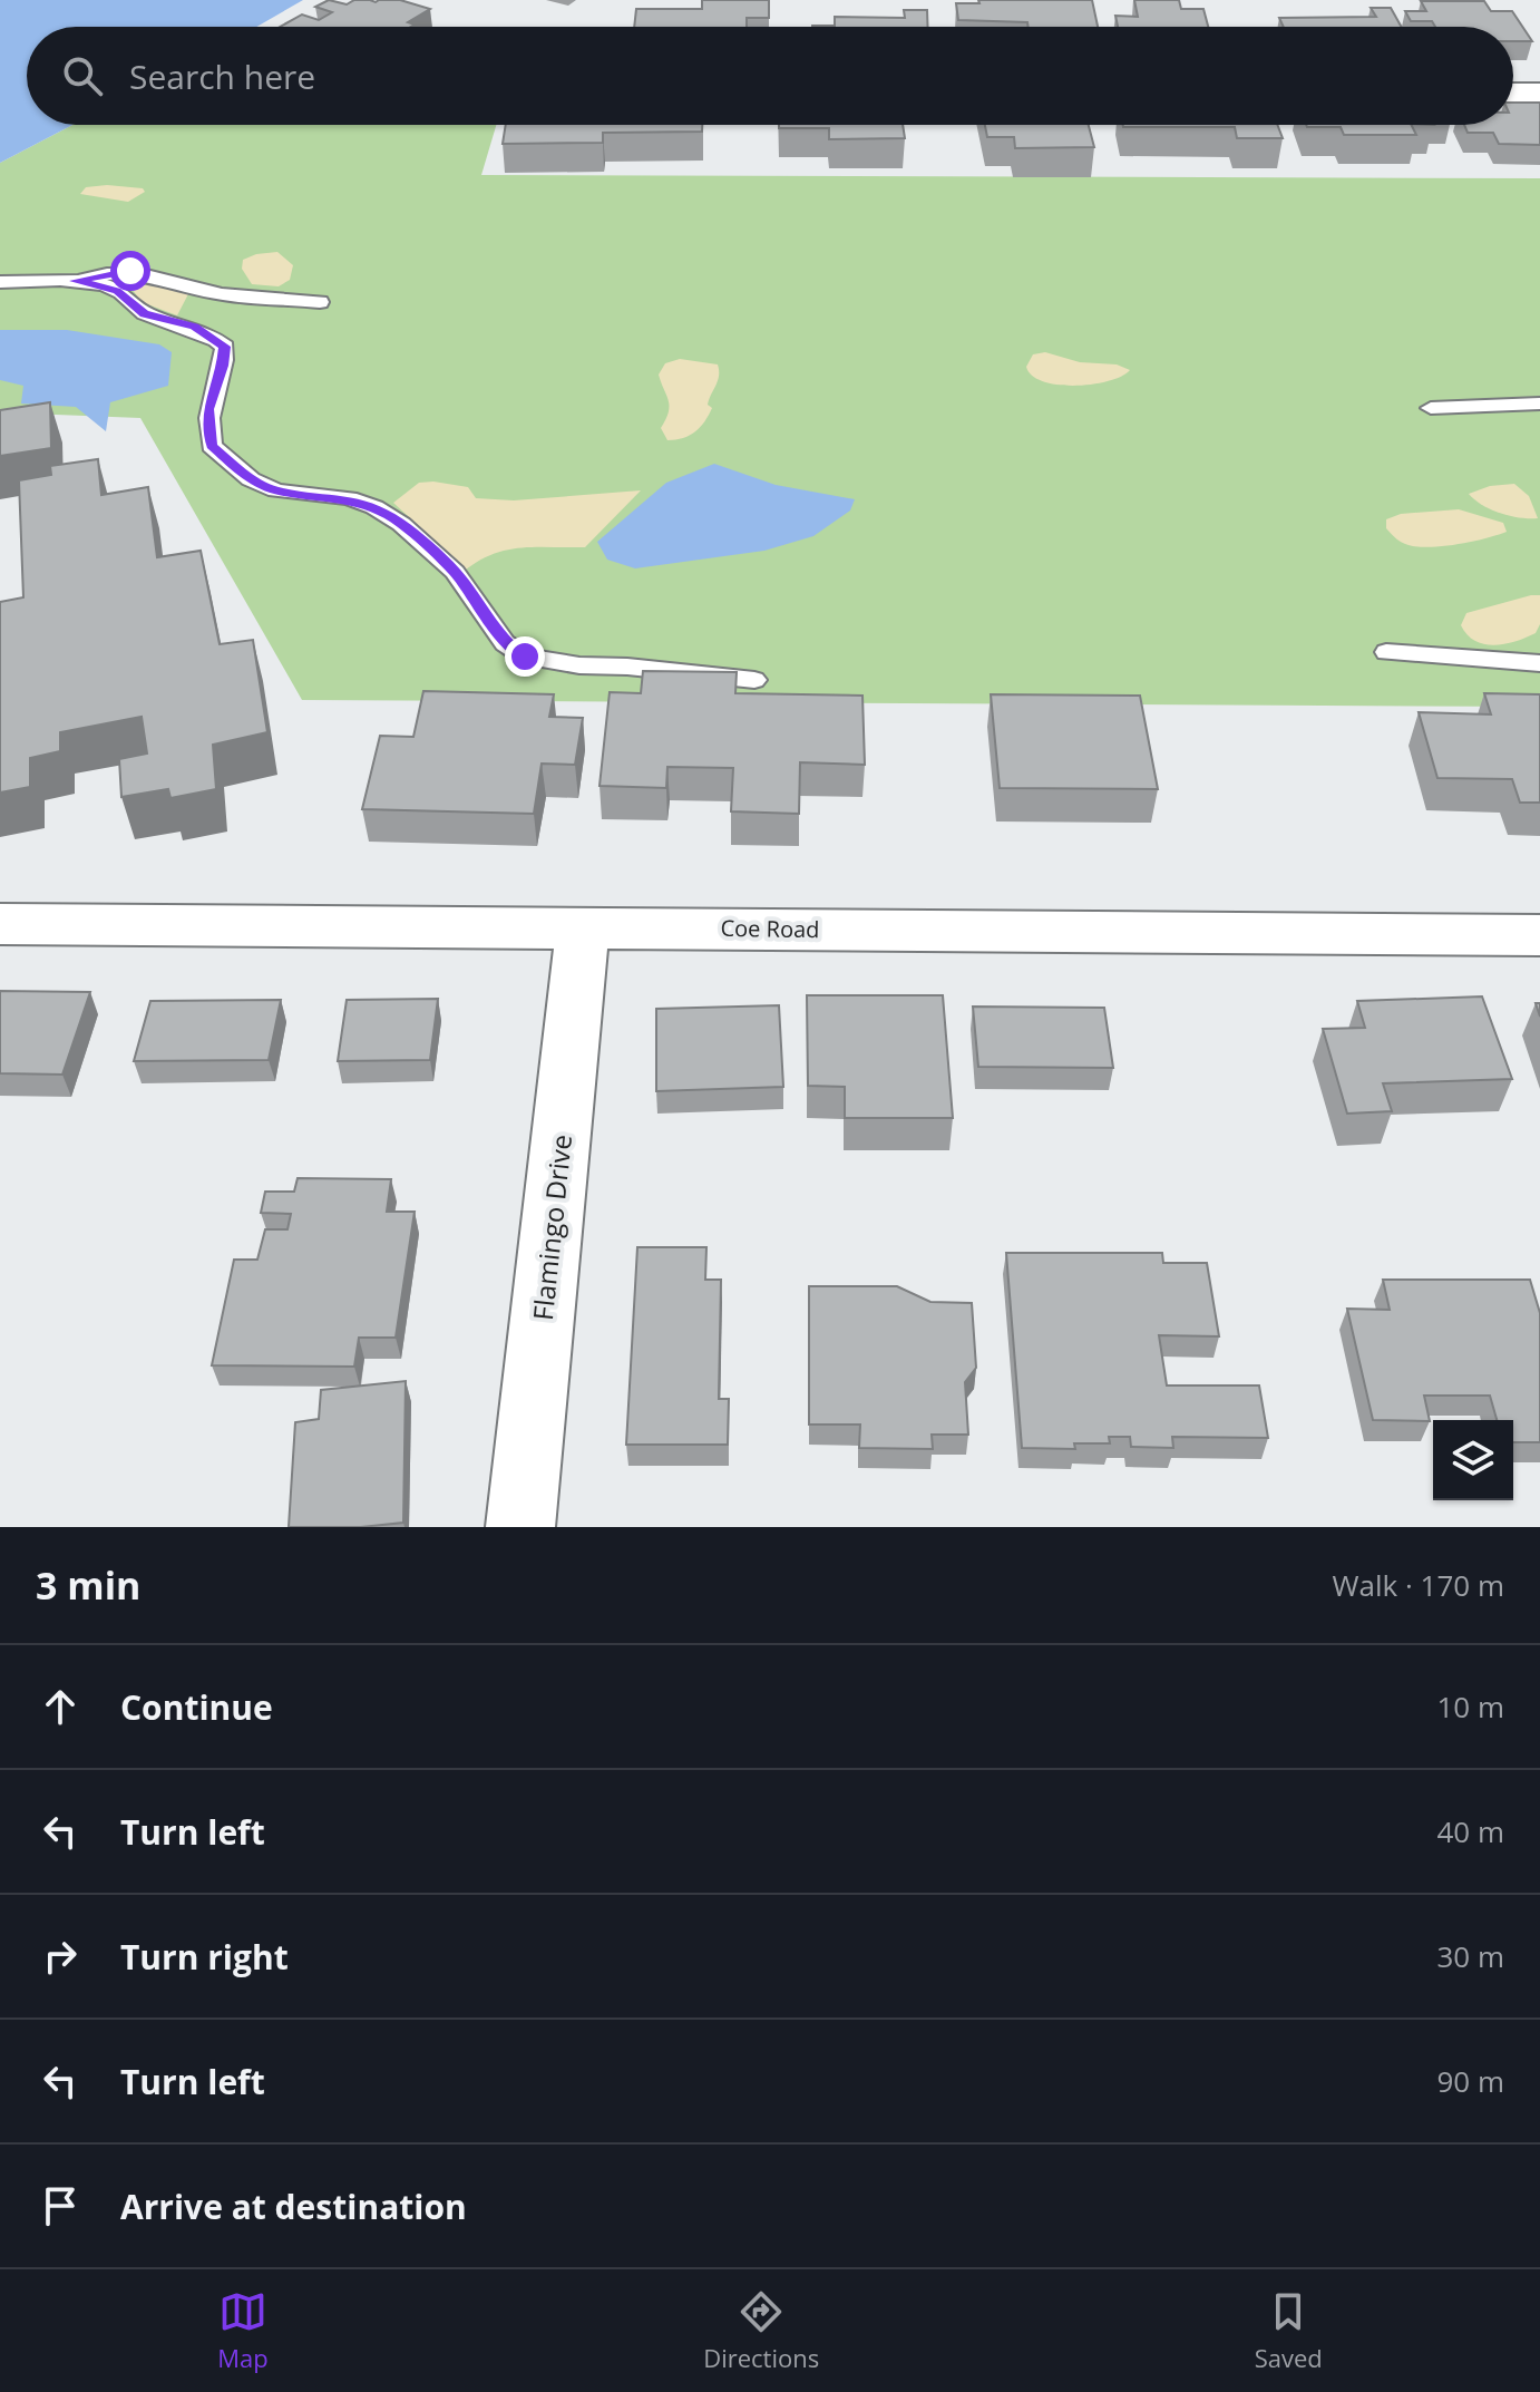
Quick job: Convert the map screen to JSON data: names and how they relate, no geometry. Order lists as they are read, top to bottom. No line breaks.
{"streets":{"street":["Coe Road","Flamingo Drive"]},"crossings":[["Coe Road","Flamingo Drive"]],"page":{"search":"Search here","heading":["3 min","Walk · 170 m"],"list":[["Continue","10 m"],["Turn left","40 m"],["Turn right","30 m"],["Turn left","90 m"],"Arrive at destination"],"nav":["Map","Directions","Saved"]}}
